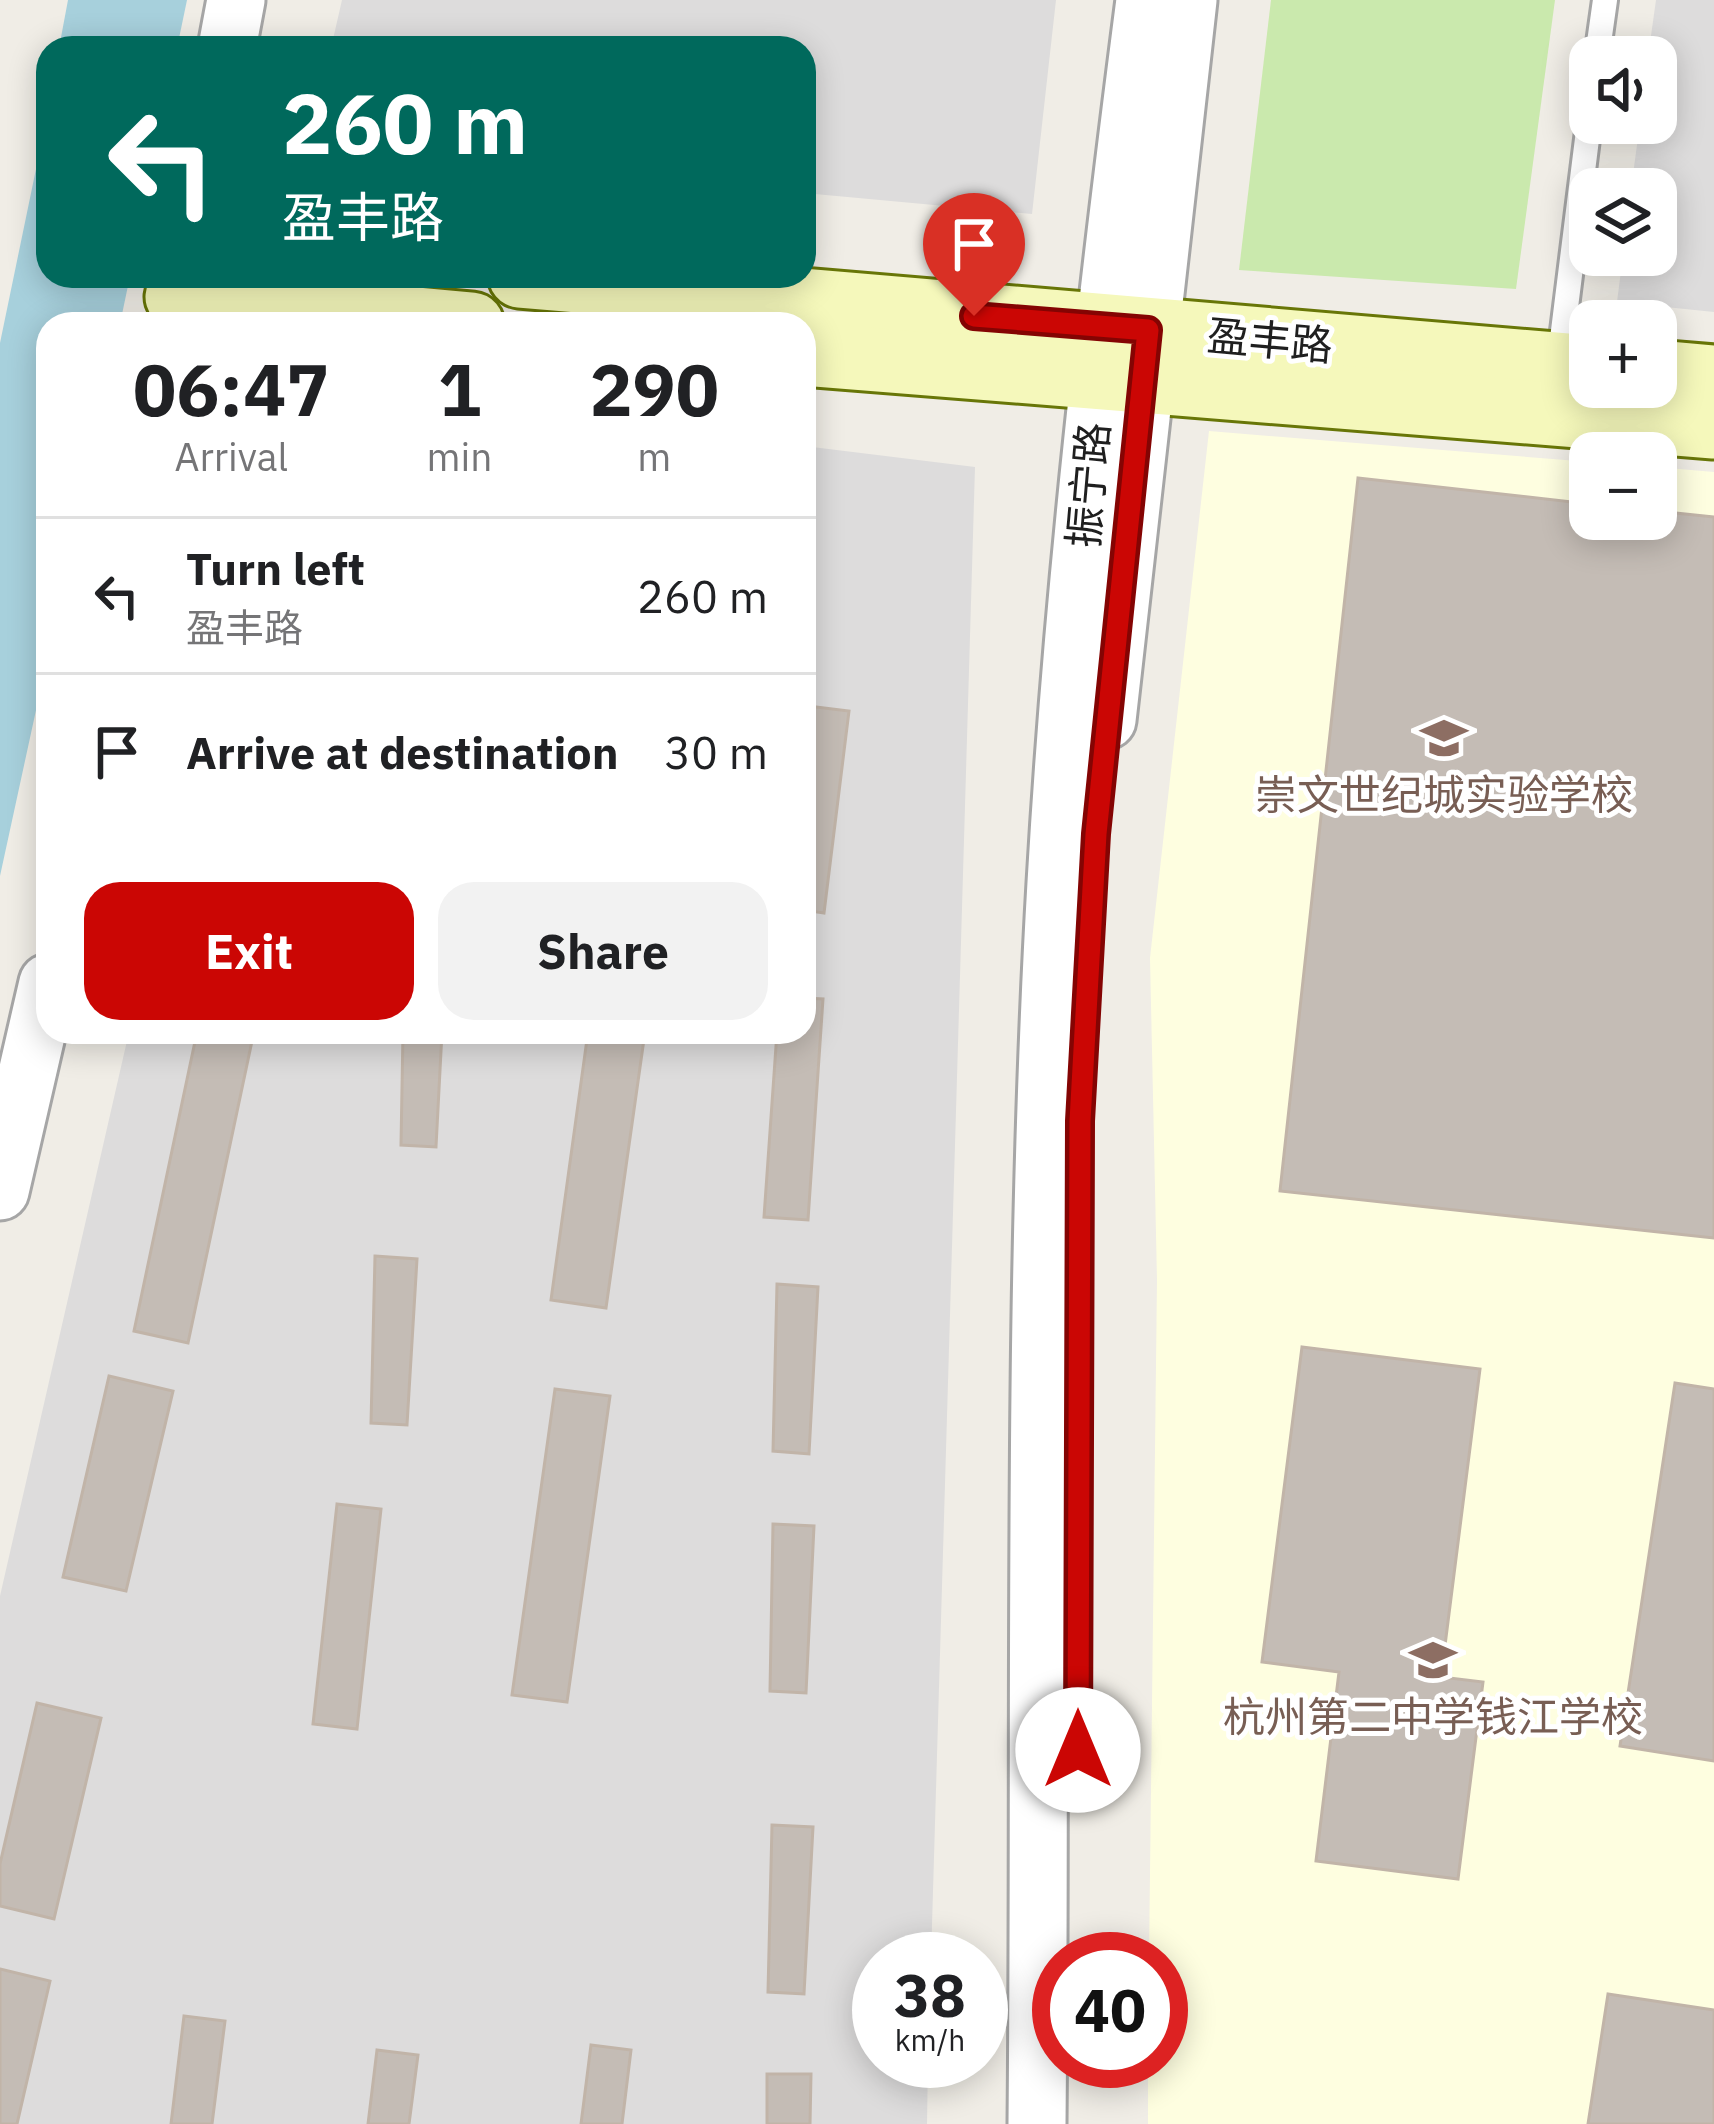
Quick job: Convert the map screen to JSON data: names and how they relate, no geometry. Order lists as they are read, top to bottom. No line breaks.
{"streets":{"main road":["盈丰路"],"street":["振宁路"]},"crossings":[["盈丰路","振宁路"]],"places":{"school or university":["崇文世纪城实验学校","杭州第二中学钱江学校"]},"page":{"map_buttons":["+","−"],"turn":["260 m","盈丰路"],"eta":["06:47","Arrival","1","min","290","m"],"list":[{"name":"Turn left","note":"盈丰路","value":"260 m"},{"name":"Arrive at destination","value":"30 m"}],"buttons":["Exit","Share"],"speed":"38 km/h","limit":"40"}}
